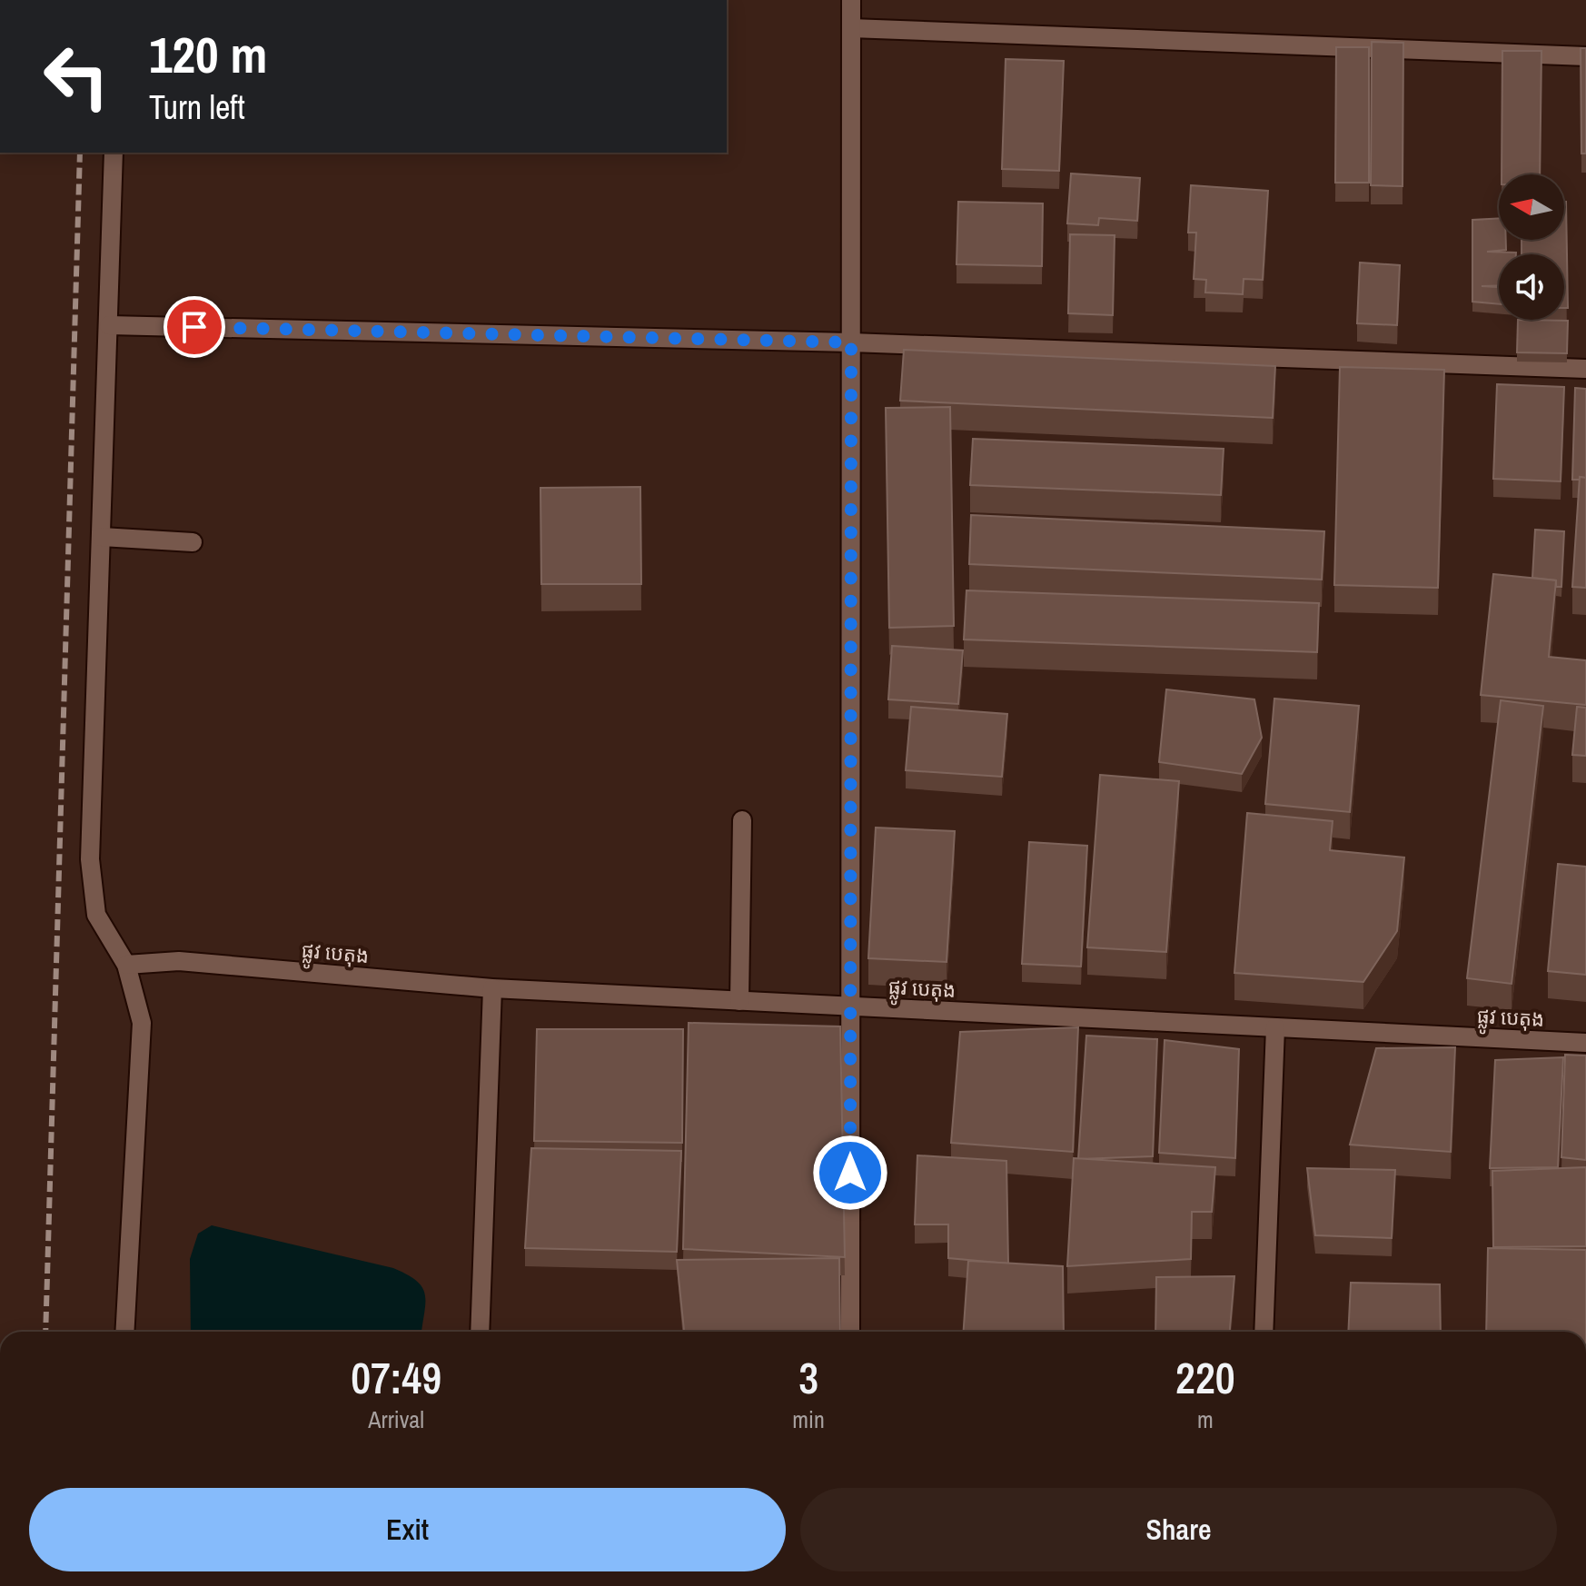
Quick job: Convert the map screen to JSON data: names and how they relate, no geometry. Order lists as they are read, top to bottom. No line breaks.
{"streets":{"street":["ផ្លូវ បេតុង"]},"north":"left","page":{"turn":["120 m","Turn left"],"eta":["07:49","Arrival","3","min","220","m"],"buttons":["Exit","Share"]}}
